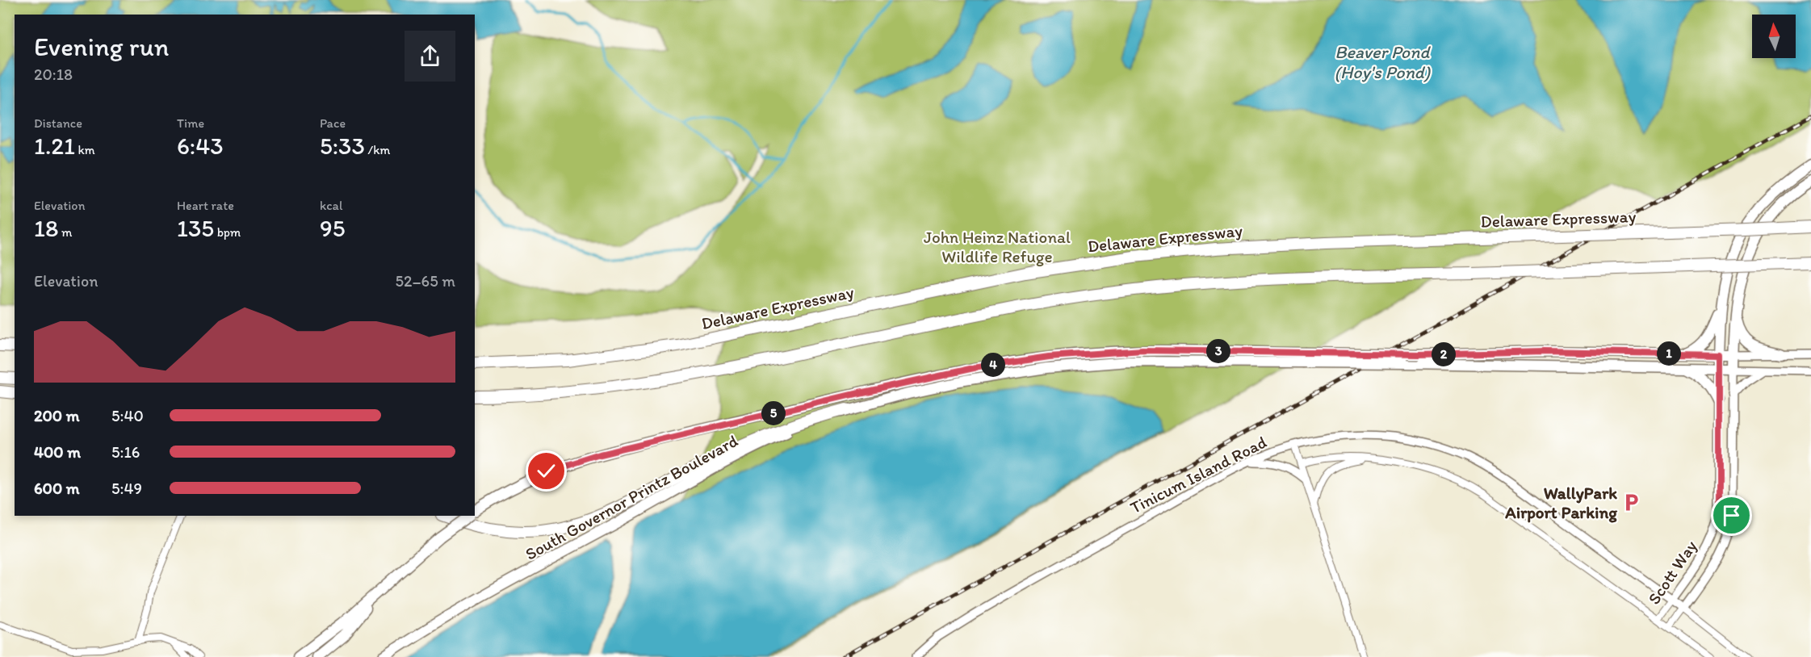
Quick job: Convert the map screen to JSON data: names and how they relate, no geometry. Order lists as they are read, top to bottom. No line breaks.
{"streets":{"highway":["Delaware Expressway"],"main road":["South Governor Printz Boulevard"],"street":["Tinicum Island Road","Scott Way"]},"crossings":[["Tinicum Island Road","Scott Way"],["South Governor Printz Boulevard","Scott Way"]],"water":["Beaver Pond (Hoy's Pond)"],"parks":["John Heinz National Wildlife Refuge"],"places":{"parking":["WallyPark Airport Parking"]},"north":"top","page":{"heading":["Evening run","20:18"],"stats":[["Distance","1.21 km"],["Time","6:43"],["Pace","5:33 /km"],["Elevation","18 m"],["Heart rate","135 bpm"],["kcal","95"]],"chart":["Elevation","52–65 m"],"pins":["3","1","2","4","5"],"list":[{"name":"200 m","note":"5:40"},{"name":"400 m","note":"5:16"},{"name":"600 m","note":"5:49"}]}}
